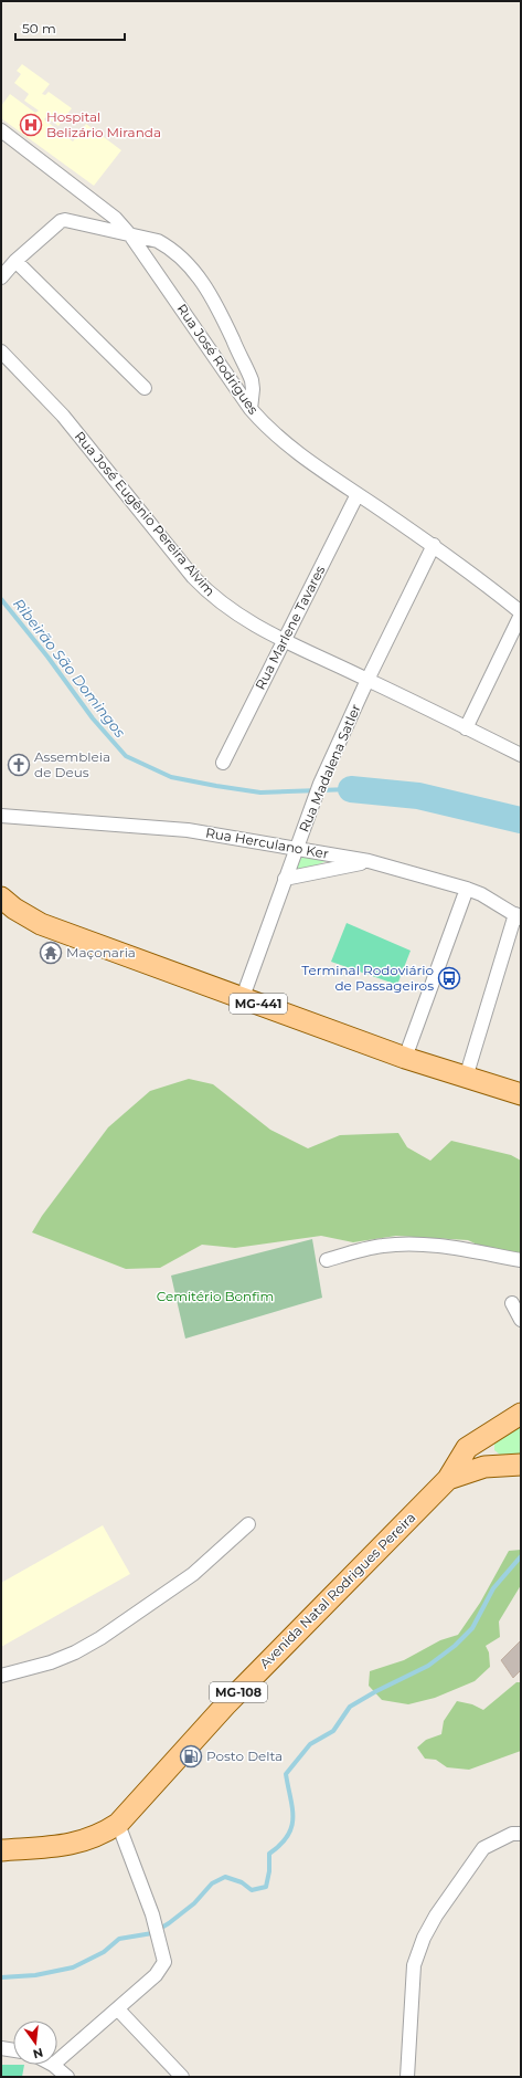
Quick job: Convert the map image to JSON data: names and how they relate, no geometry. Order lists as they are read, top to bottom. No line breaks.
{"streets":{"main road":["MG-441","Avenida Natal Rodrigues Pereira","MG-108"],"street":["Rua José Rodrigues","Rua José Eugênio Pereira Alvim","Rua Marlene Tavares","Rua Madalena Satler","Rua Herculano Ker"]},"crossings":[["Rua José Rodrigues","Rua Marlene Tavares"],["Rua José Rodrigues","Rua Madalena Satler"],["Rua José Eugênio Pereira Alvim","Rua Marlene Tavares"],["Rua José Eugênio Pereira Alvim","Rua Madalena Satler"],["Rua Madalena Satler","Rua Herculano Ker"],["Rua Madalena Satler","MG-441"],["Avenida Natal Rodrigues Pereira","MG-108"]],"water":["Ribeirão São Domingos"],"parks":["Cemitério Bonfim"],"places":{"hospital":["Hospital Belizário Miranda"],"church":["Assembleia de Deus"],"temple":["Maçonaria"],"bus stop":["Terminal Rodoviário de Passageiros"],"fuel station":["Posto Delta"]},"scale_bar":"50 m","north":"bottom"}
